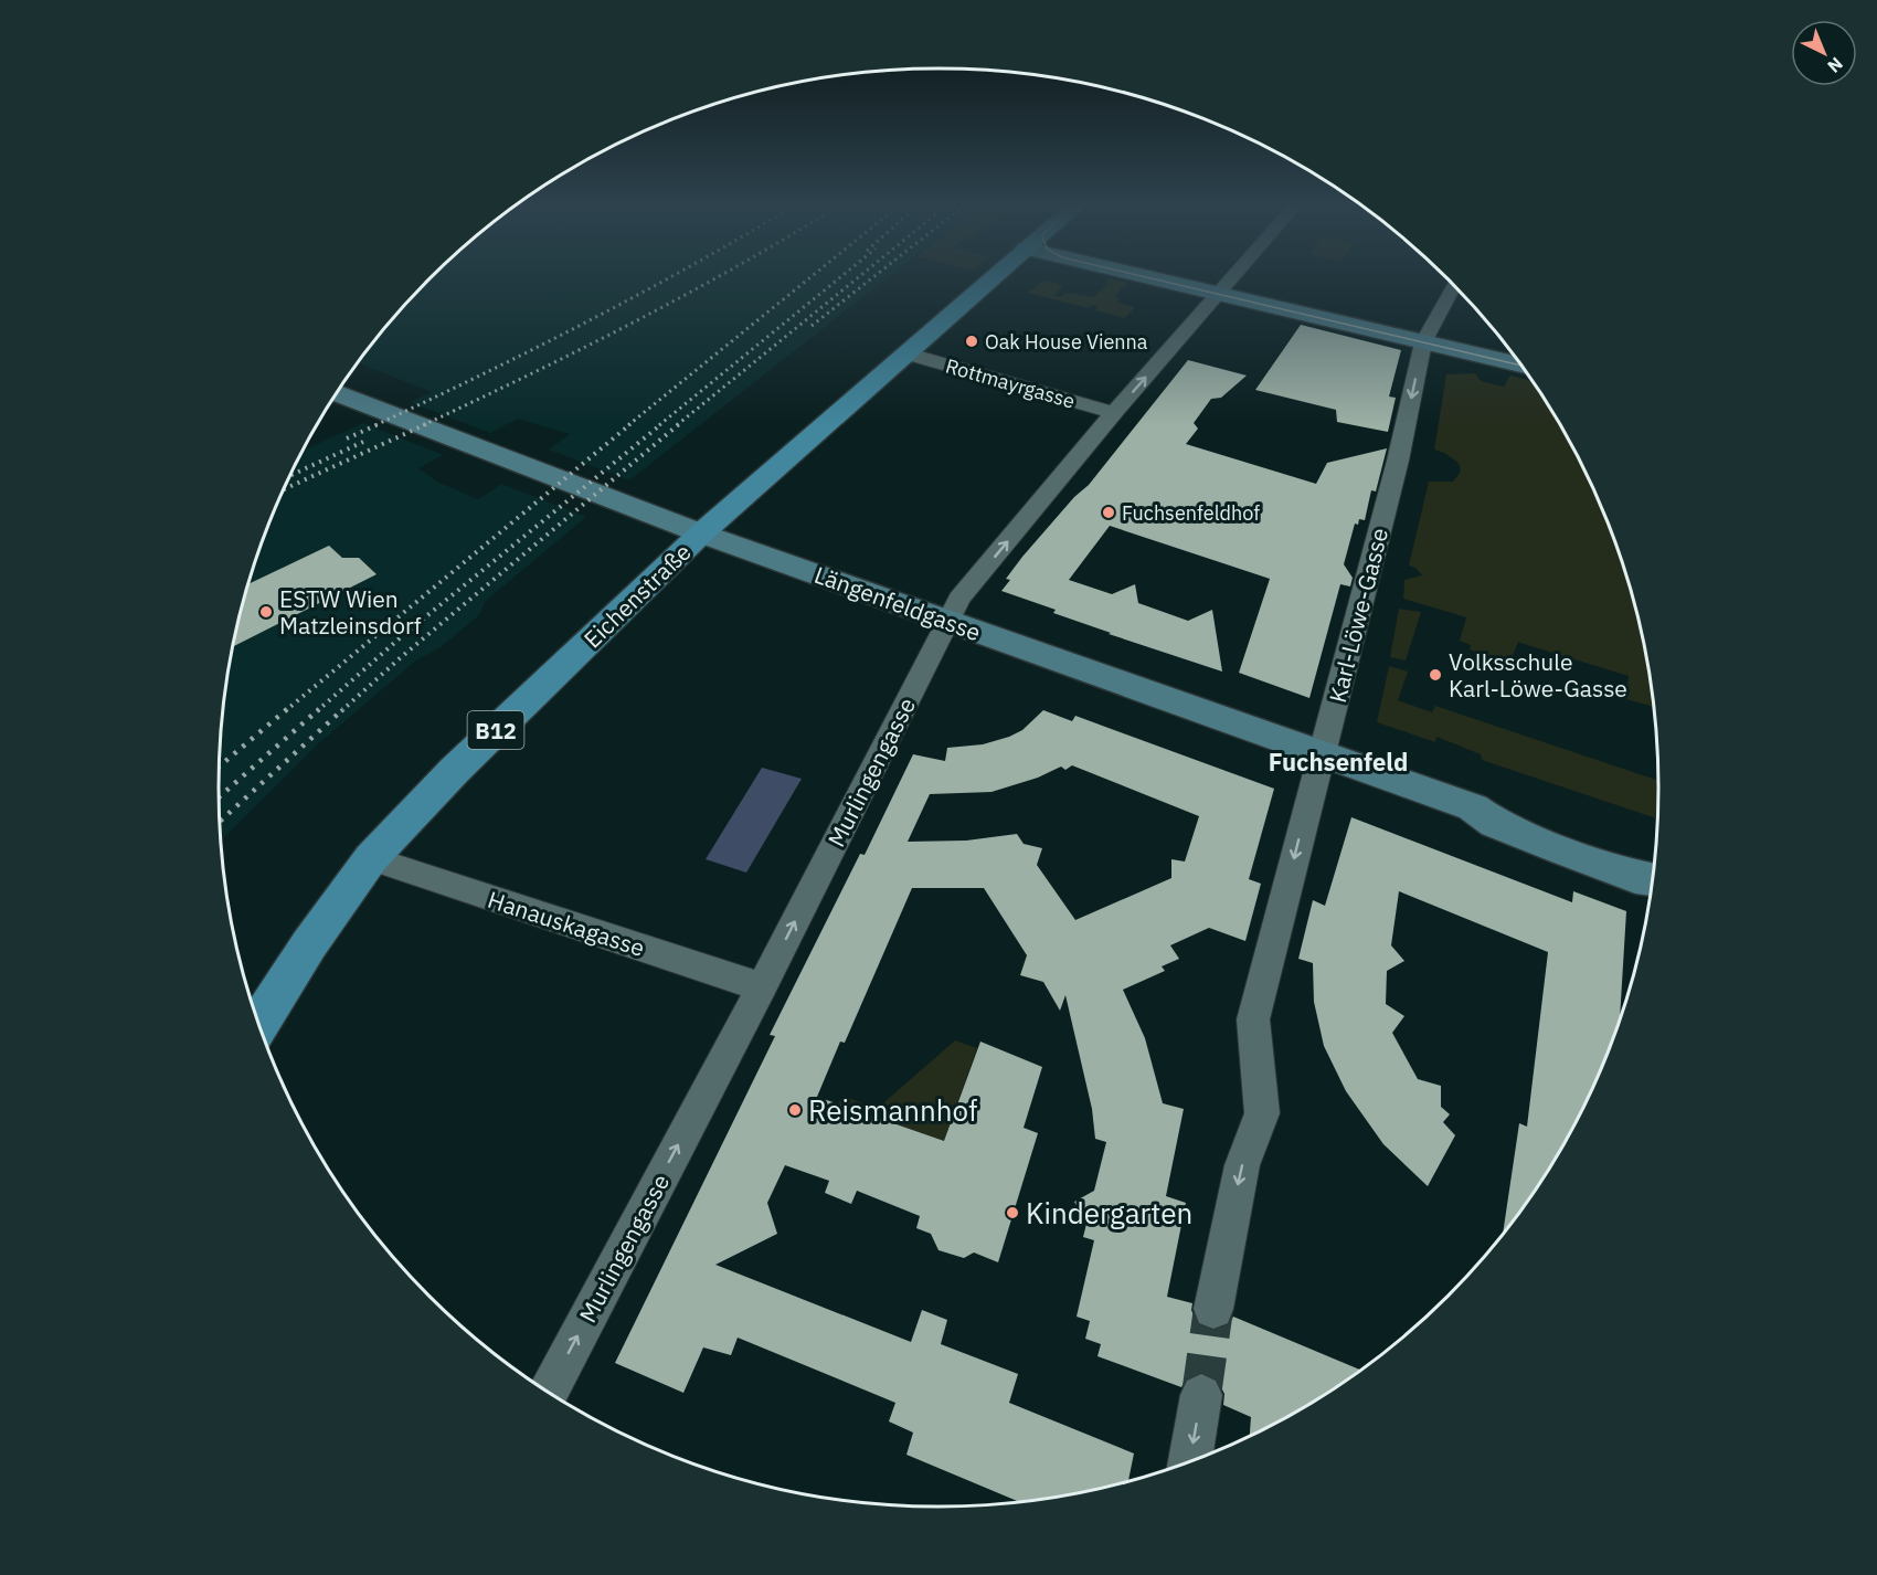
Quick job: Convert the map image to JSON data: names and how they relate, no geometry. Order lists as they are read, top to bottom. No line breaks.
{"streets":{"main road":["Eichenstraße","B12"],"street":["Rottmayrgasse","Längenfeldgasse","Karl-Löwe-Gasse","Murlingengasse","Hanauskagasse"]},"crossings":[["Rottmayrgasse","Eichenstraße"],["Rottmayrgasse","Murlingengasse"],["Eichenstraße","Längenfeldgasse"],["Eichenstraße","Hanauskagasse"],["Längenfeldgasse","Karl-Löwe-Gasse"],["Längenfeldgasse","Murlingengasse"],["Murlingengasse","Hanauskagasse"]],"one_way":["Karl-Löwe-Gasse","Murlingengasse"],"districts":["Fuchsenfeld"],"places":["Oak House Vienna","Fuchsenfeldhof","ESTW Wien Matzleinsdorf","Volksschule Karl-Löwe-Gasse","Reismannhof","Kindergarten"],"north":"bottom right"}
